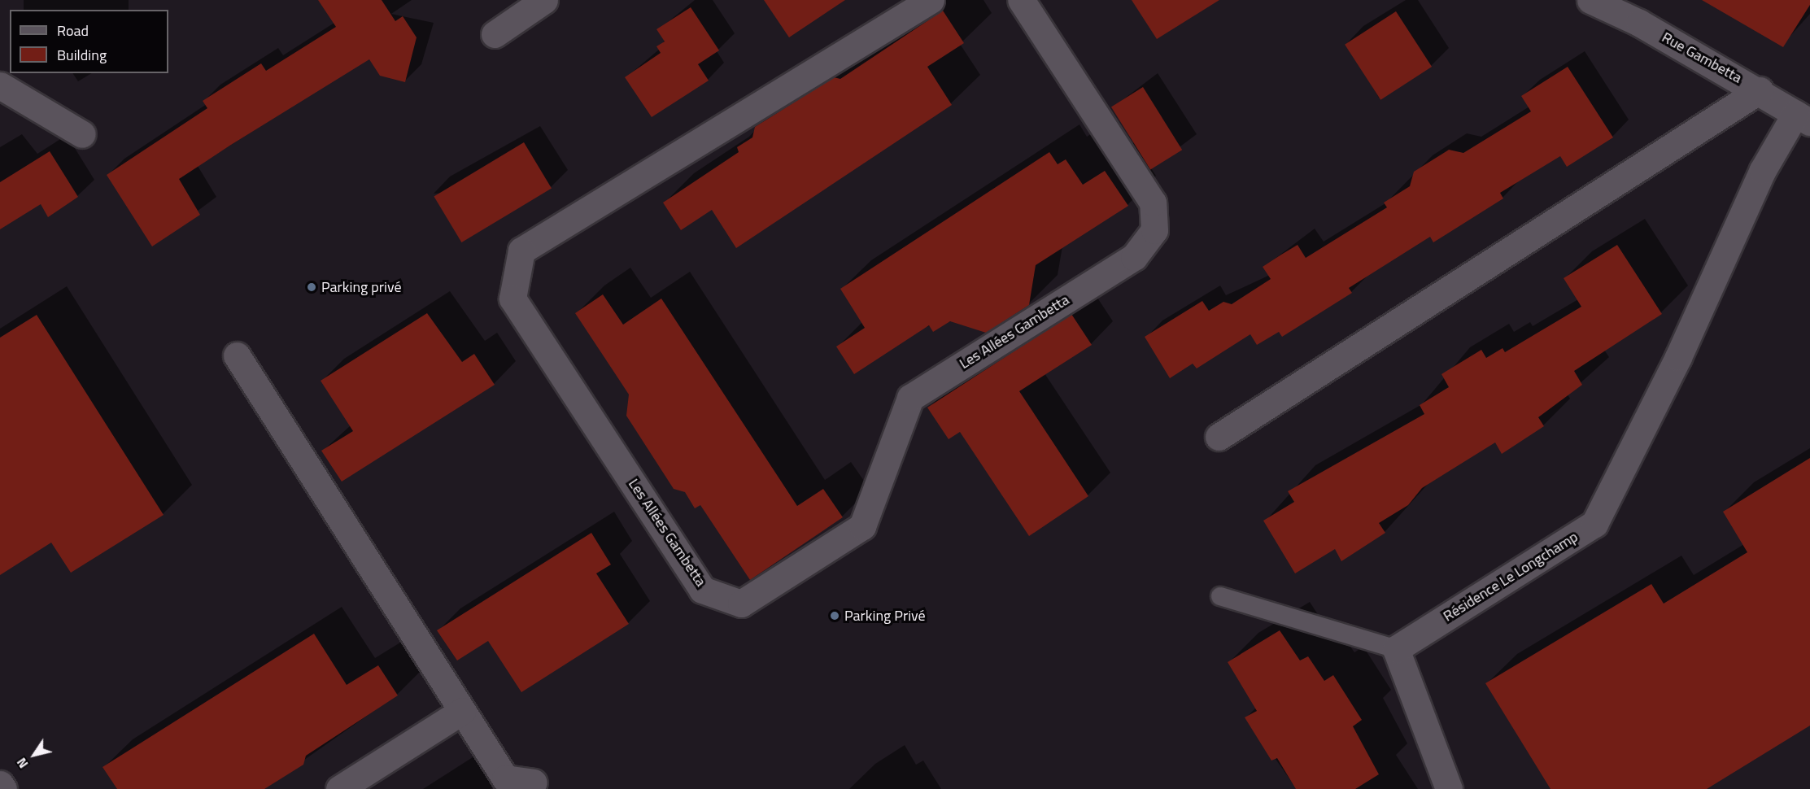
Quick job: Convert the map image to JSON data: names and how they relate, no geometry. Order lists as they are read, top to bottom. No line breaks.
{"streets":{"street":["Rue Gambetta","Les Allées Gambetta","Résidence Le Longchamp"]},"crossings":[["Rue Gambetta","Résidence Le Longchamp"]],"places":["Parking privé","Parking Privé"],"legend":["Road","Building"],"north":"bottom left"}
